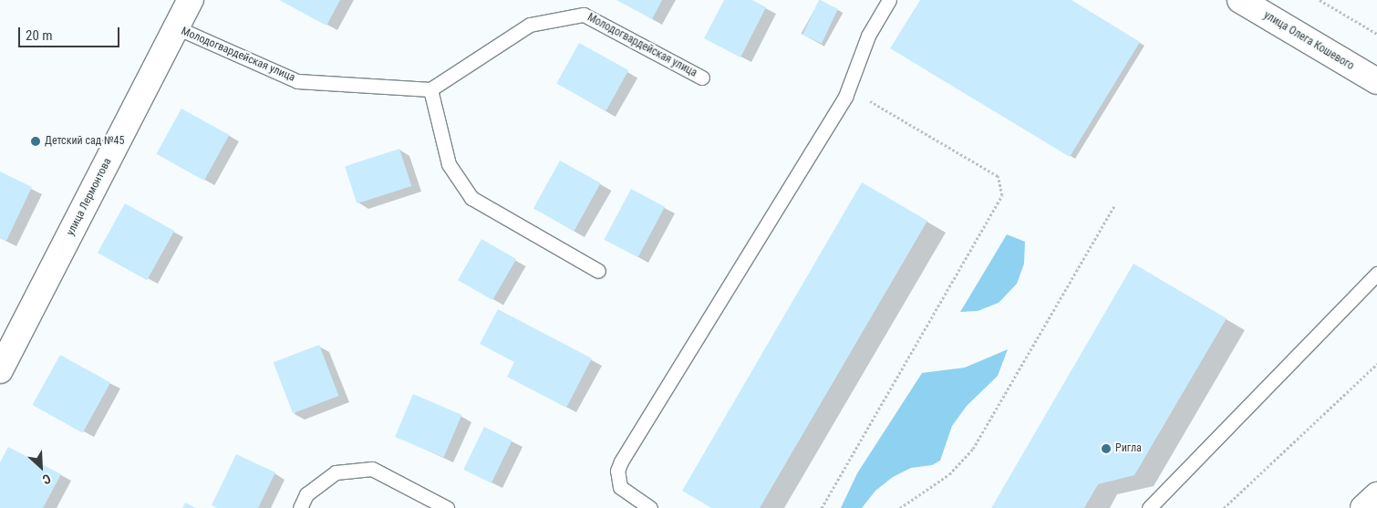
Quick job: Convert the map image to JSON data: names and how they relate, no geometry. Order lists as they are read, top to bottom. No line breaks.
{"streets":{"street":["улица Олега Кошевого","улица Лермонтова"],"lane":["Молодогвардейская улица"]},"crossings":[["Молодогвардейская улица","улица Лермонтова"]],"places":["Детский сад №45","Ригла"],"scale_bar":"20 m","north":"bottom right"}
